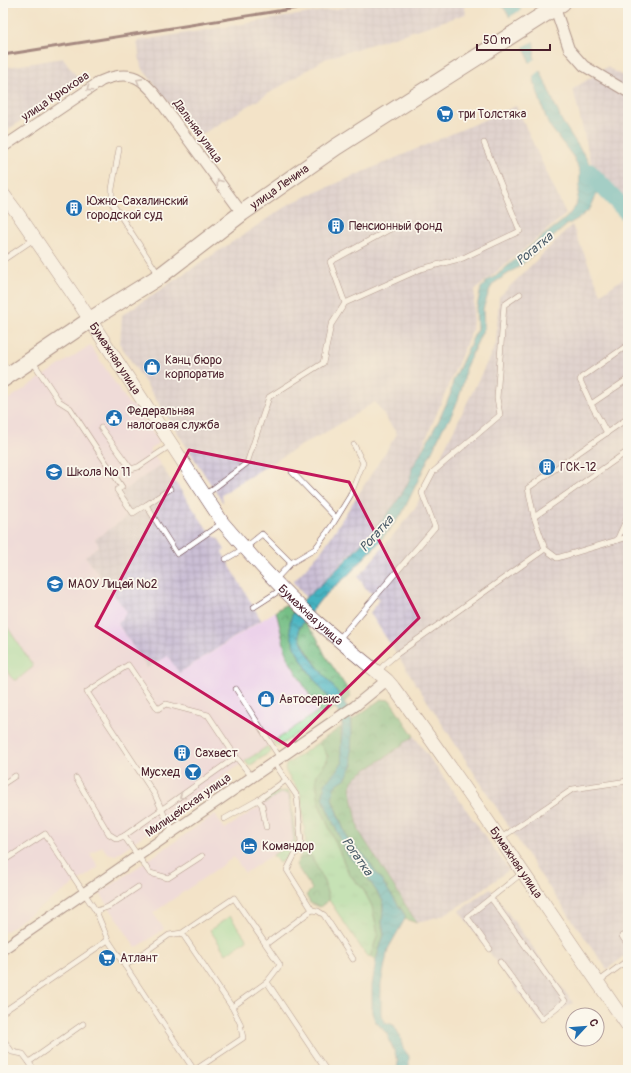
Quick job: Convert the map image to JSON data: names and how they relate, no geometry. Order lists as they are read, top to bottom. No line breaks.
{"streets":{"main road":["улица Ленина"],"street":["улица Крюкова","Дальняя улица","Бумажная улица","Милицейская улица"]},"crossings":[["улица Крюкова","Дальняя улица"],["Дальняя улица","улица Ленина"],["улица Ленина","Бумажная улица"],["Бумажная улица","Милицейская улица"]],"one_way":["улица Крюкова","Дальняя улица"],"water":["Рогатка"],"places":{"supermarket":["три Толстяка","Атлант"],"building":["Южно-Сахалинский городской суд","Пенсионный фонд","ГСК-12","Сахвест"],"shop":["Канц бюро корпоратив","Автосервис"],"public building":["Федеральная налоговая служба"],"school or university":["Школа № 11","МАОУ Лицей №2"],"bar":["Мусхед"],"hotel":["Командор"]},"scale_bar":"50 m","north":"top right"}
